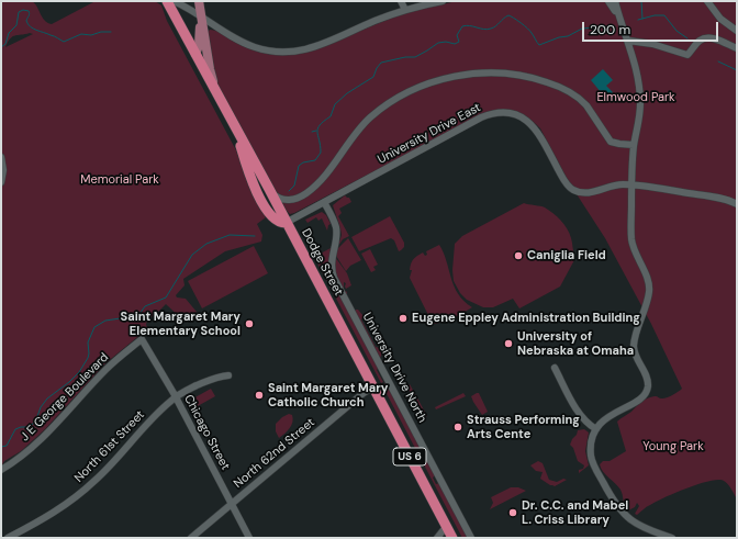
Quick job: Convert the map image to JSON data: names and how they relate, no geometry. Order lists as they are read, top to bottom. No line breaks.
{"streets":{"highway":["Dodge Street","US 6"],"street":["University Drive East","University Drive North","J E George Boulevard","Chicago Street","North 61st Street","North 62nd Street"]},"crossings":[["University Drive East","Dodge Street"],["University Drive East","University Drive North"],["Dodge Street","North 62nd Street"],["J E George Boulevard","Chicago Street"],["Chicago Street","North 61st Street"],["Chicago Street","North 62nd Street"]],"parks":["Elmwood Park","Memorial Park","Young Park"],"places":["Caniglia Field","Eugene Eppley Administration Building","Saint Margaret Mary Elementary School","University of Nebraska at Omaha","Saint Margaret Mary Catholic Church","Strauss Performing Arts Cente","Dr. C.C. and Mabel L. Criss Library"],"scale_bar":"200 m"}
